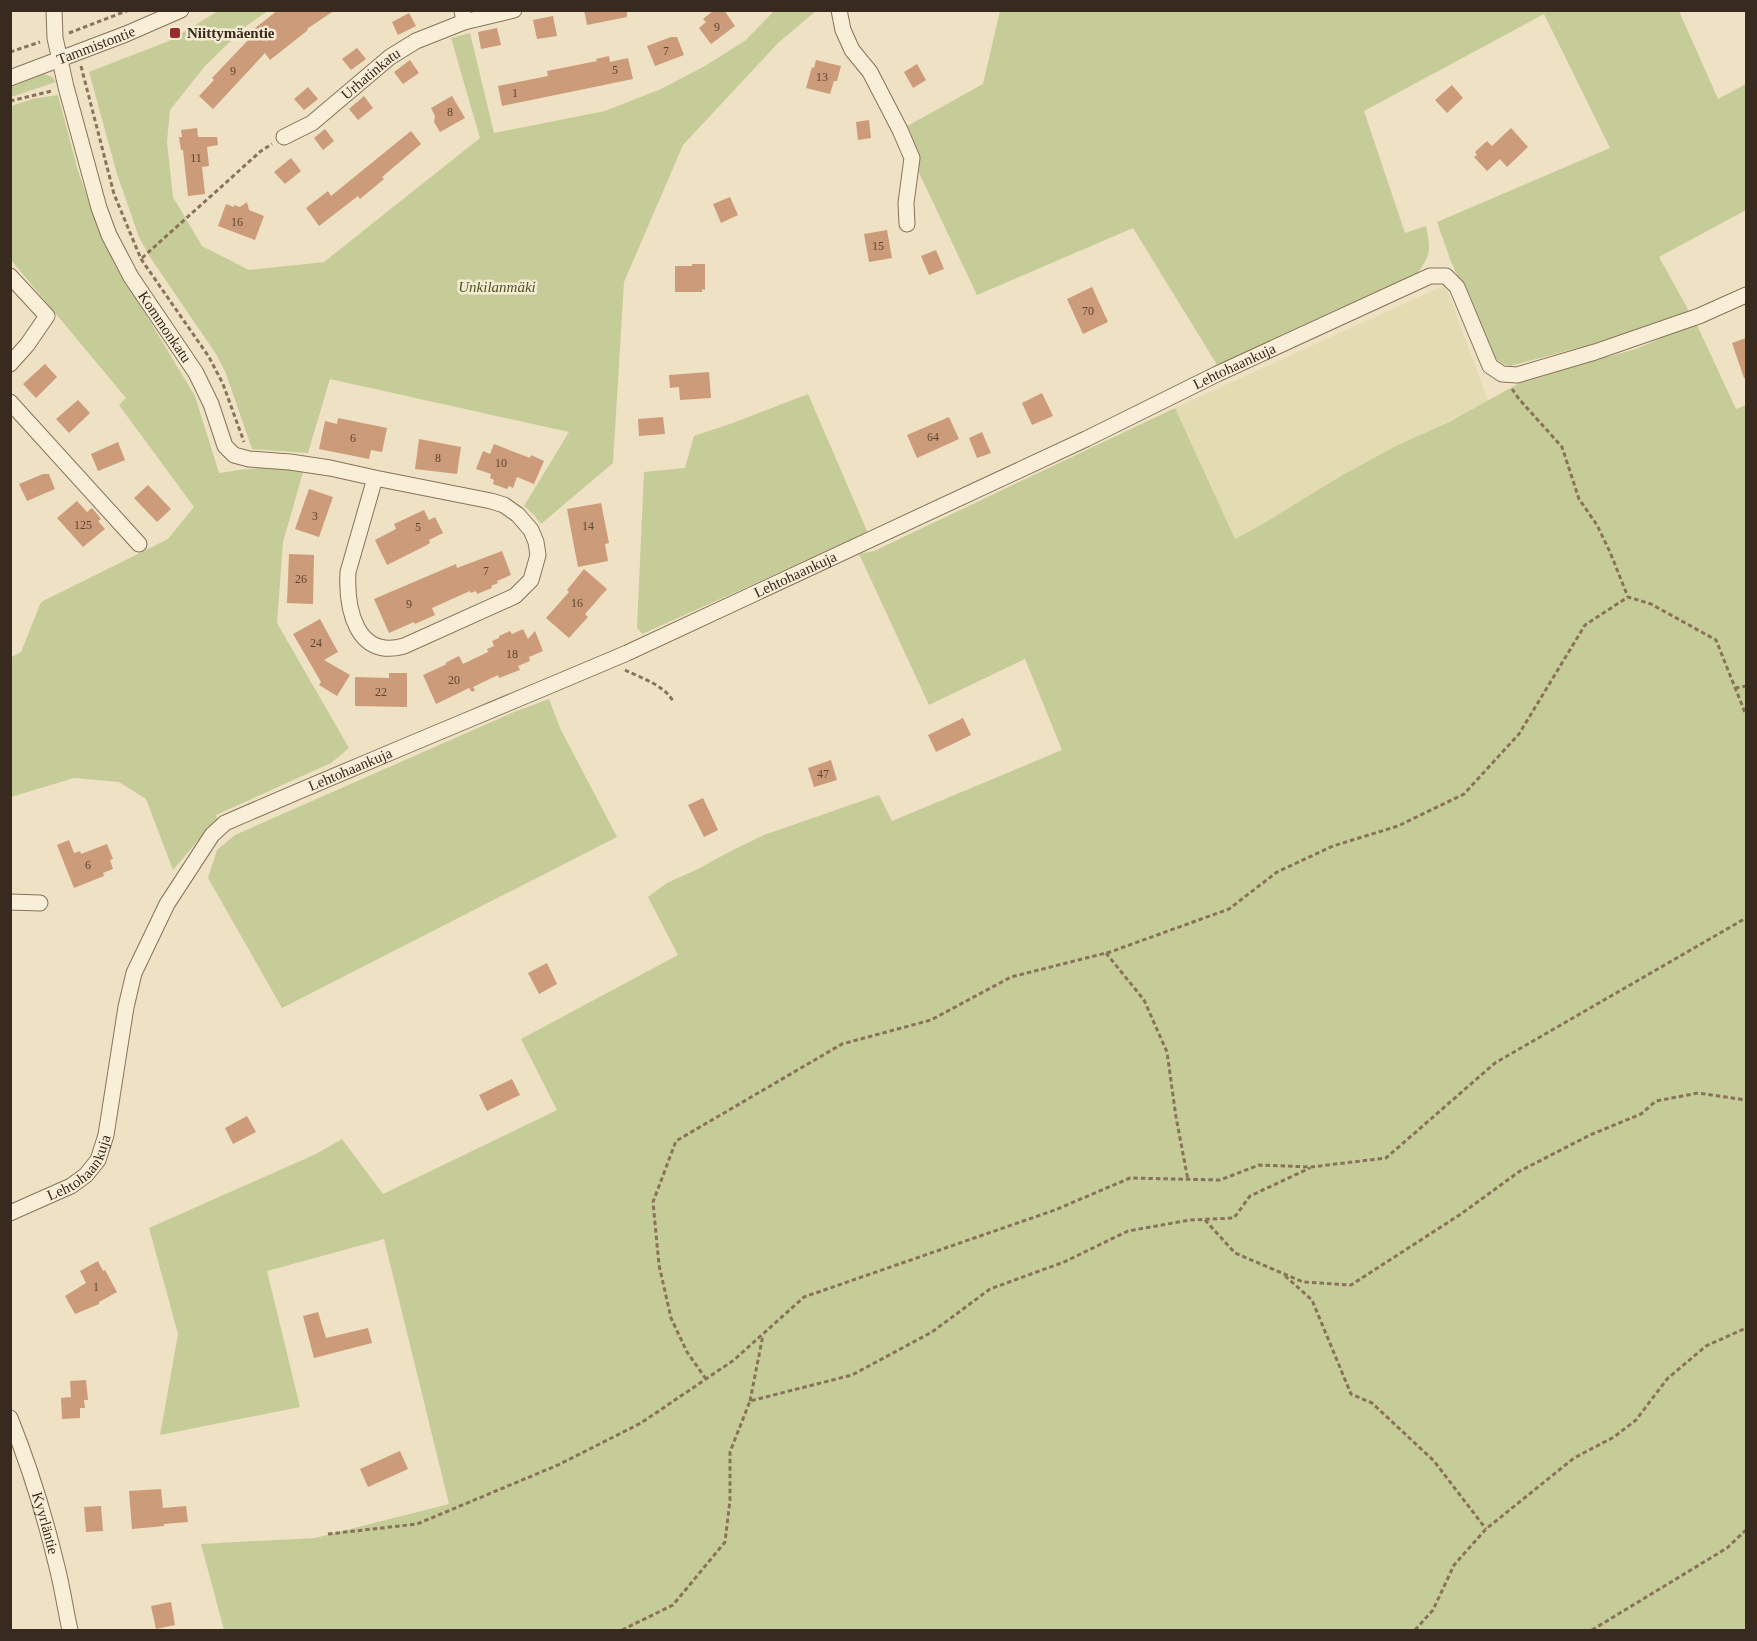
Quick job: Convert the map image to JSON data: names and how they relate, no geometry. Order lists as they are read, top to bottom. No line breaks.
{"streets":{"street":["Tammistontie","Urhatinkatu","Kommonkatu","Lehtohaankuja","Kyyrläntie"]},"crossings":[["Tammistontie","Kommonkatu"]],"parks":["Unkilanmäki"],"places":{"transit":["Niittymäentie"]},"house_numbers":["9","7","5","9","13","1","8","11","16","15","70","64","6","8","10","3","125","14","5","7","26","16","9","24","18","20","22","47","6","1"]}
